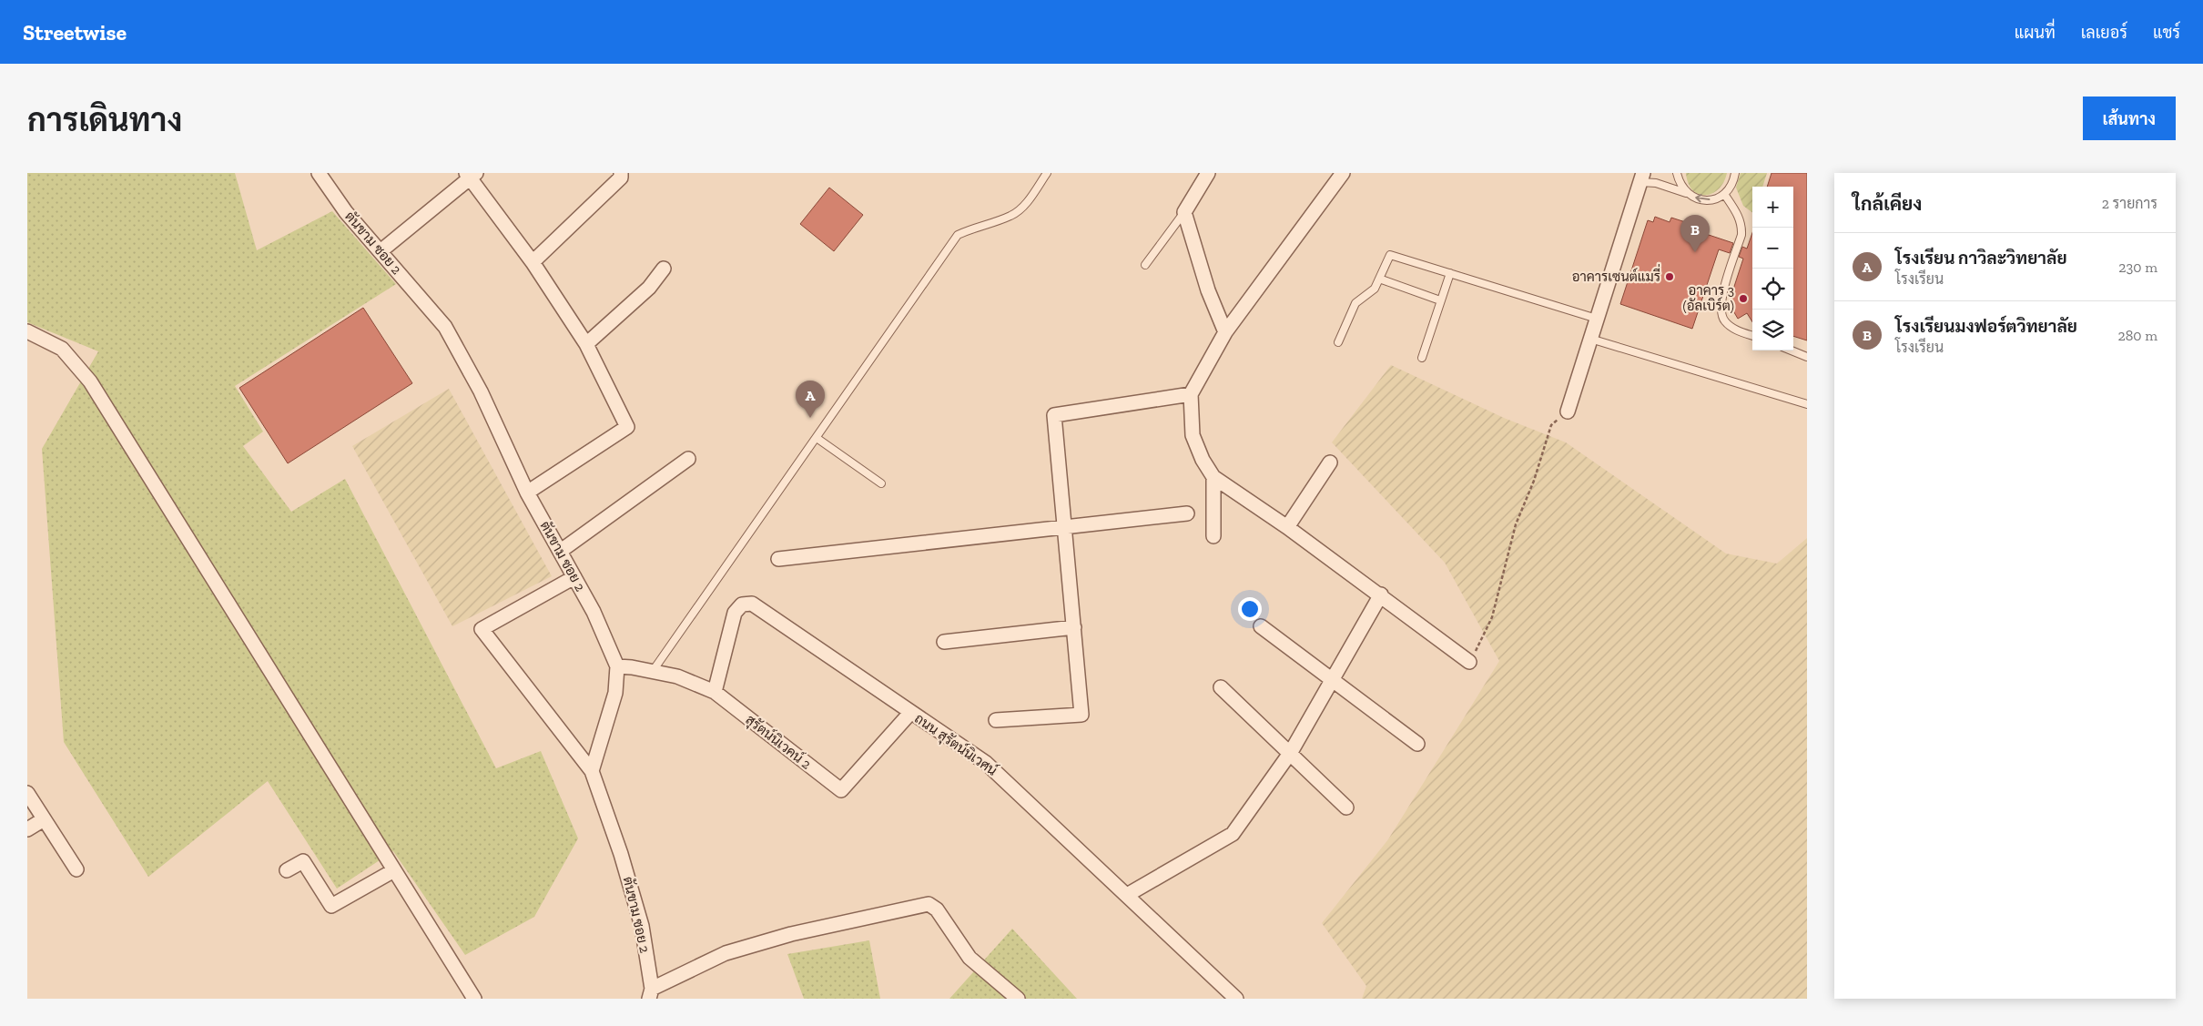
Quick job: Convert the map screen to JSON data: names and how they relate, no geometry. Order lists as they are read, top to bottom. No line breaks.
{"streets":{"street":["ตันขาม ซอย 2","สุรัตน์นิเวคน์ 2","ถนน สุรัตน์นิเวศน์"]},"crossings":[["ตันขาม ซอย 2","สุรัตน์นิเวคน์ 2"],["สุรัตน์นิเวคน์ 2","ถนน สุรัตน์นิเวศน์"]],"places":["อาคารเซนต์แมรี่","อาคาร 3 (อัลเบิร์ต)"],"page":{"header":"Streetwise","nav":["แผนที่","เลเยอร์","แชร์"],"buttons":"เส้นทาง","title":"การเดินทาง","heading":["ใกล้เคียง","2 รายการ"],"map_buttons":["+","−"],"pins":["B","A"],"list":[{"mark":"A","name":"โรงเรียน กาวิละวิทยาลัย","note":"โรงเรียน","value":"230 m"},{"mark":"B","name":"โรงเรียนมงฟอร์ตวิทยาลัย","note":"โรงเรียน","value":"280 m"}]}}
